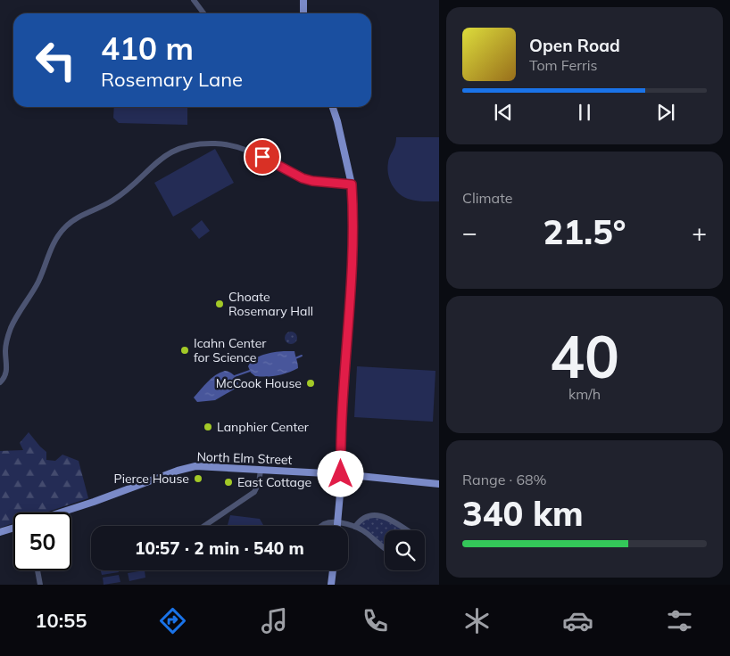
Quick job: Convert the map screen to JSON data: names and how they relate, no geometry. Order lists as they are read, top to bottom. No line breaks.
{"streets":{"main road":["North Elm Street"]},"places":["Choate Rosemary Hall","Icahn Center for Science","McCook House","Lanphier Center","Pierce House","East Cottage"],"page":{"turn":["410 m","Rosemary Lane"],"song":["Open Road","Tom Ferris"],"tile":["Climate",["40","km/h"],["Range · 68%","340 km"]],"heat":["−","21.5°","+"],"limit":"50","trip":"10:57 · 2 min · 540 m","tabs":"10:55"}}
